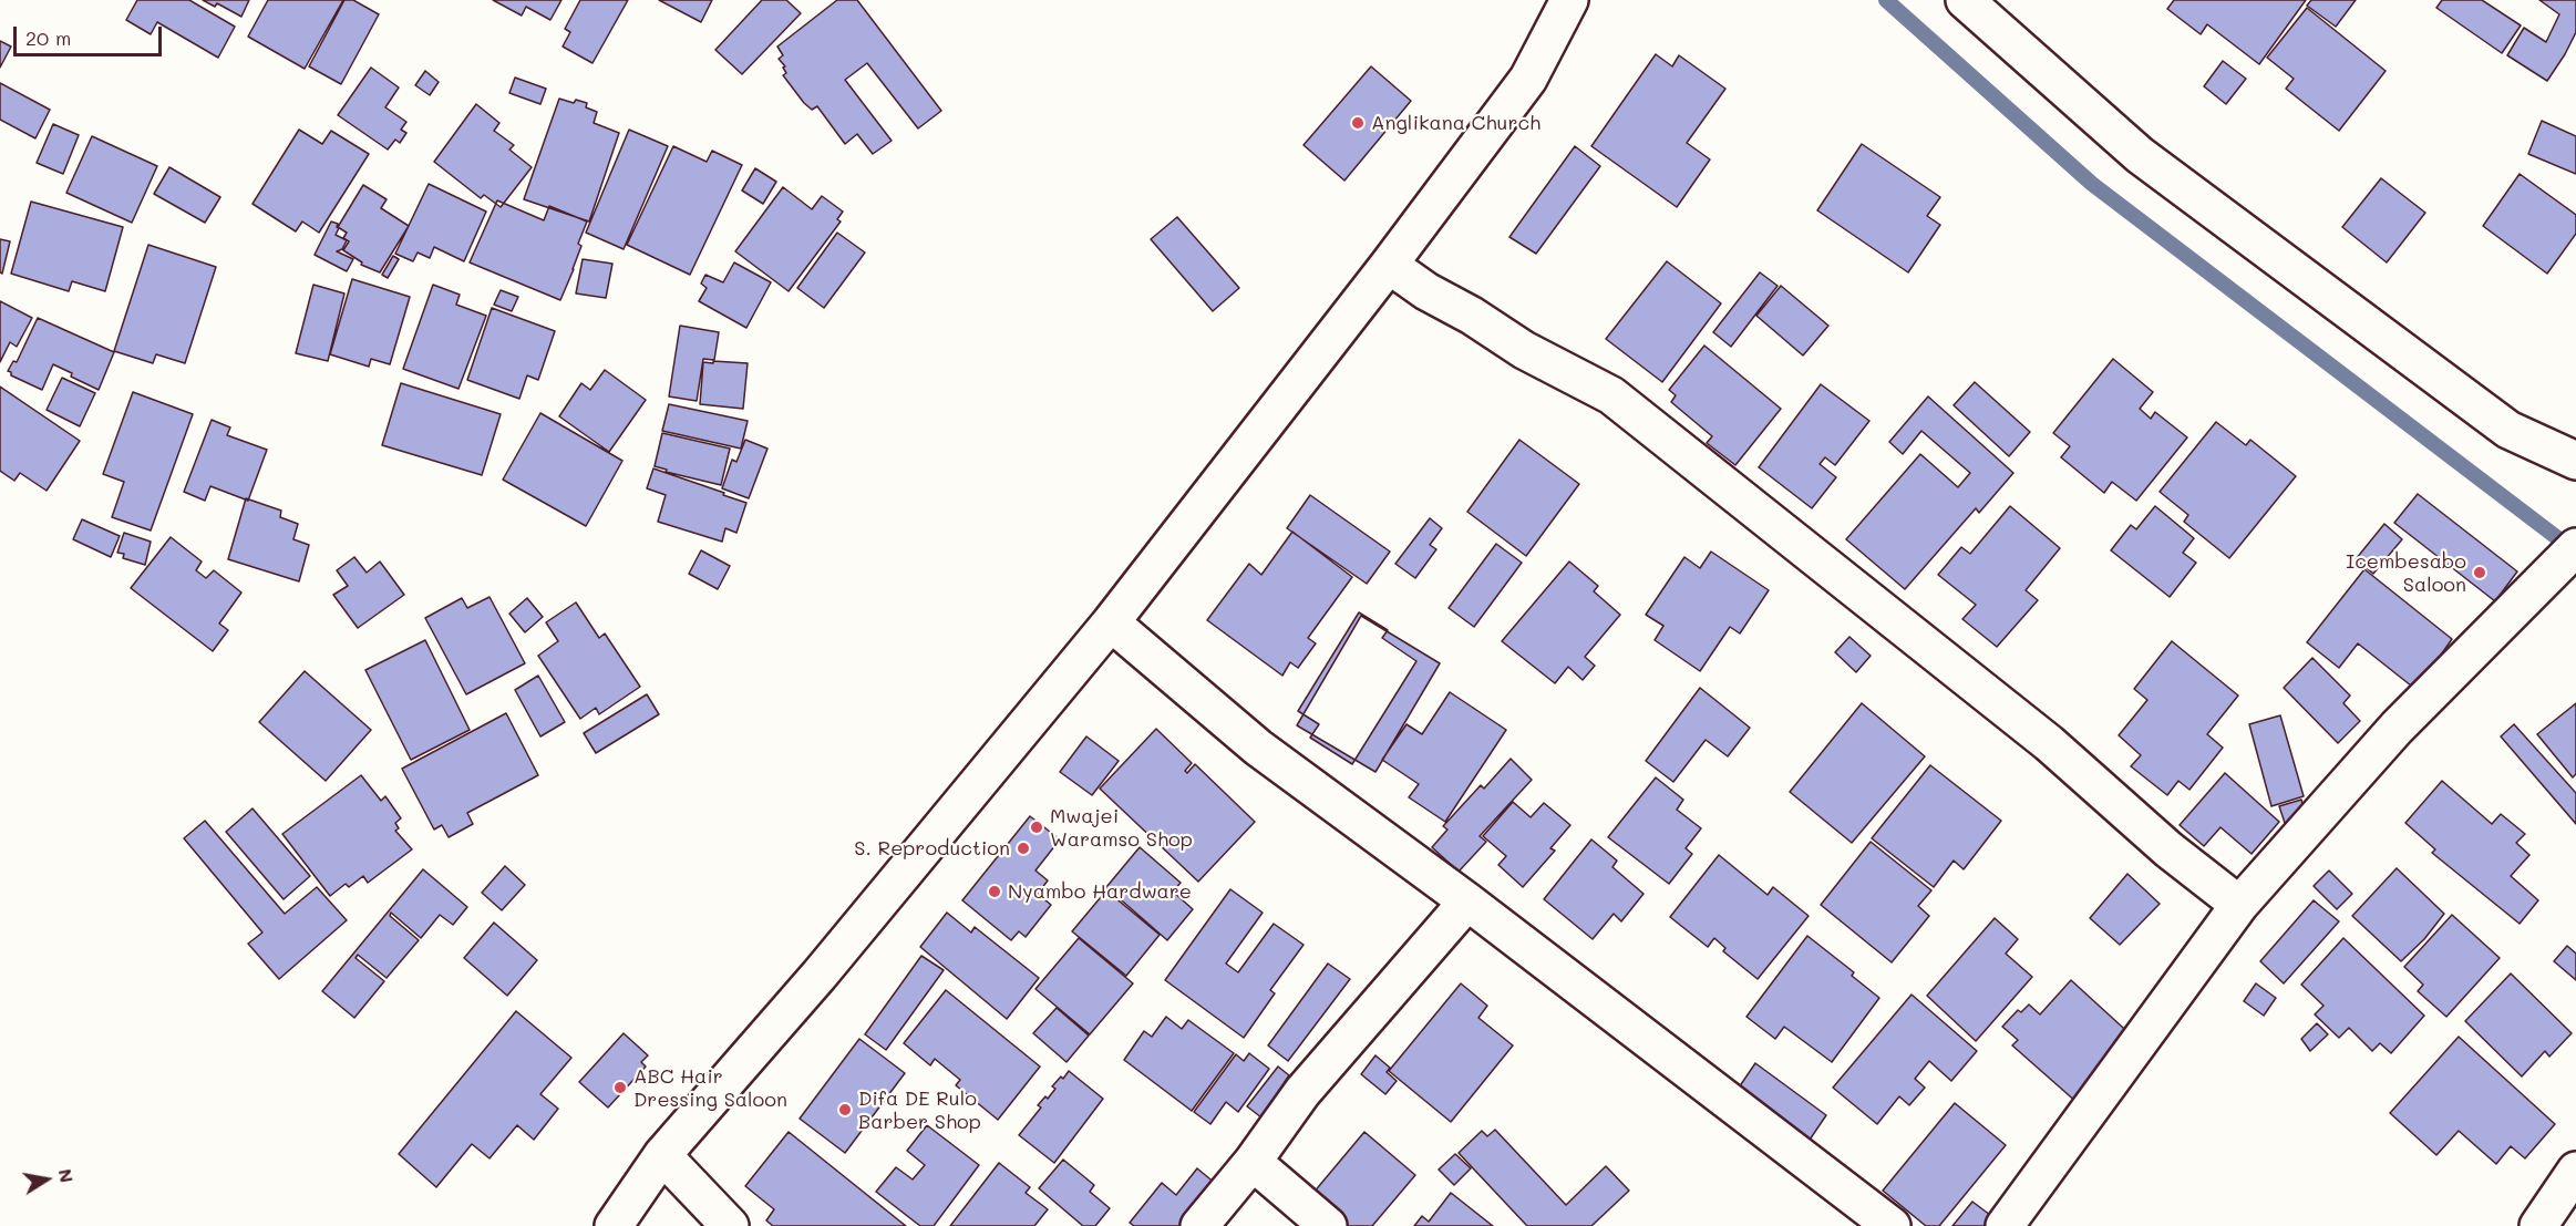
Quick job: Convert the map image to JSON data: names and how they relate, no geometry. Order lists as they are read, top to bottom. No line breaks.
{"places":["Anglikana Church","Icembesabo Saloon","Mwajei Waramso Shop","S. Reproduction","Nyambo Hardware","ABC Hair Dressing Saloon","Difa DE Rulo Barber Shop"],"scale_bar":"20 m","north":"right"}
